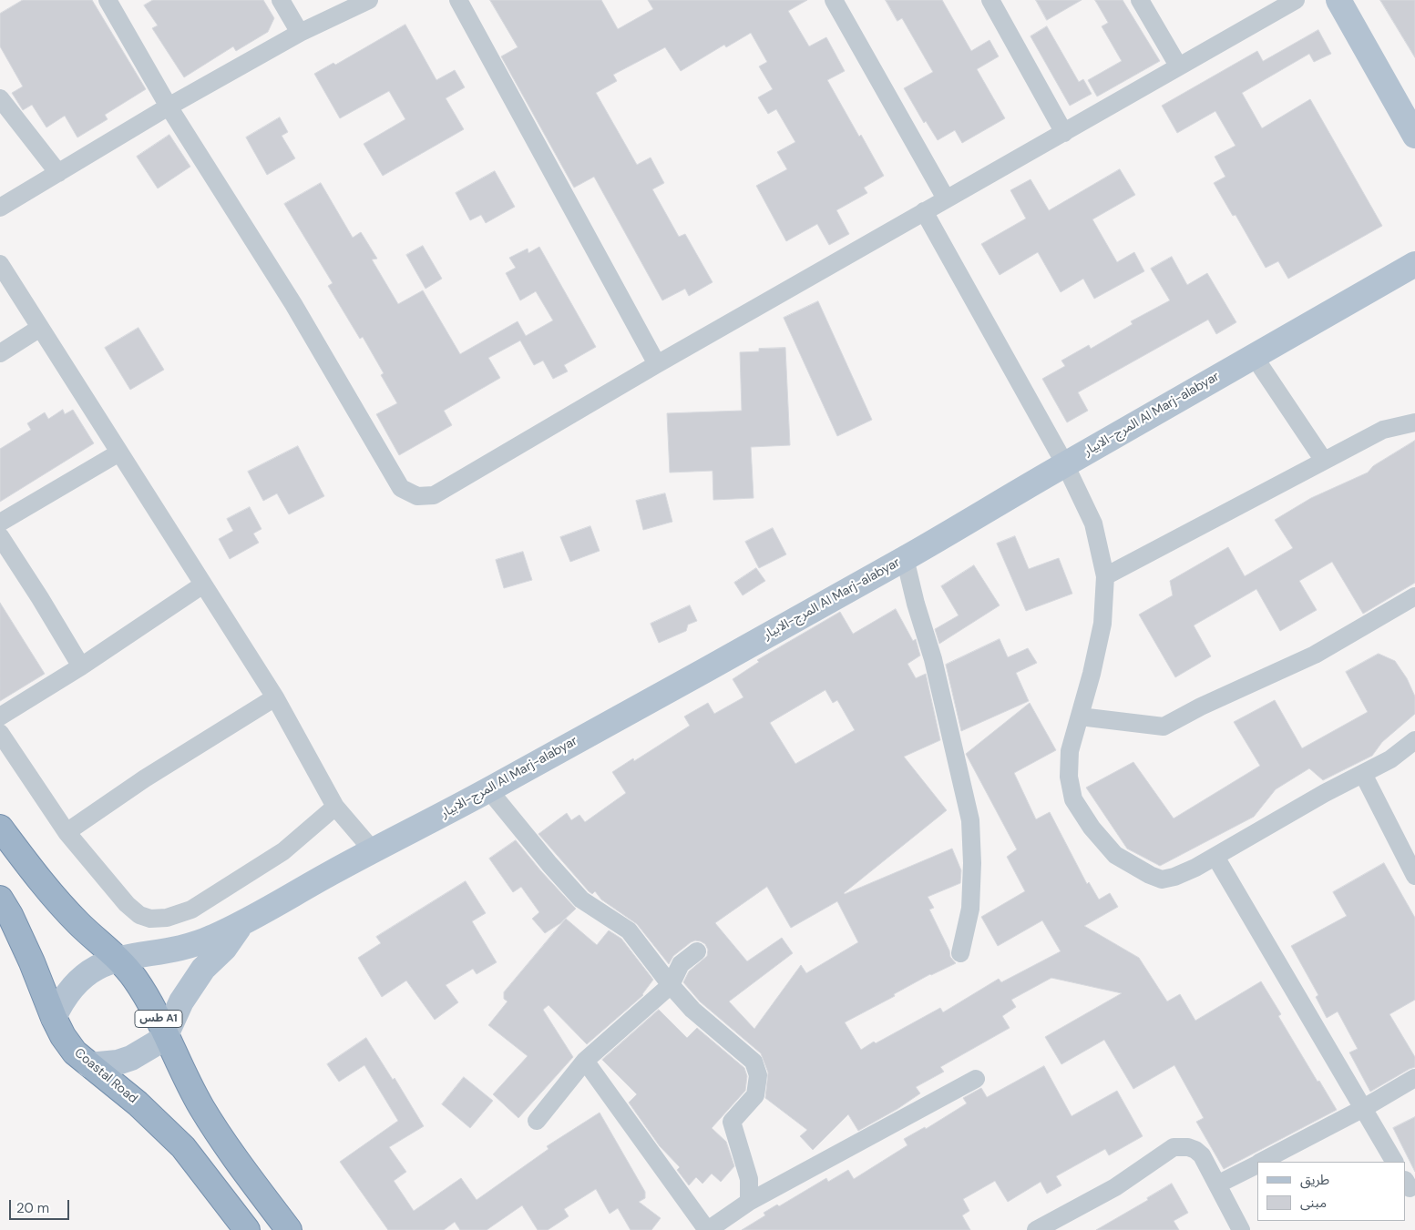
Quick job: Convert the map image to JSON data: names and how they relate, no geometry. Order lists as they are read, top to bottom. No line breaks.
{"streets":{"highway":["طس A1","Coastal Road"],"main road":["المرج-الابيار Al Marj-alabyar"]},"crossings":[["المرج-الابيار Al Marj-alabyar","طس A1"],["المرج-الابيار Al Marj-alabyar","Coastal Road"],["طس A1","Coastal Road"]],"legend":["طريق","مبنى"],"scale_bar":"20 m"}
